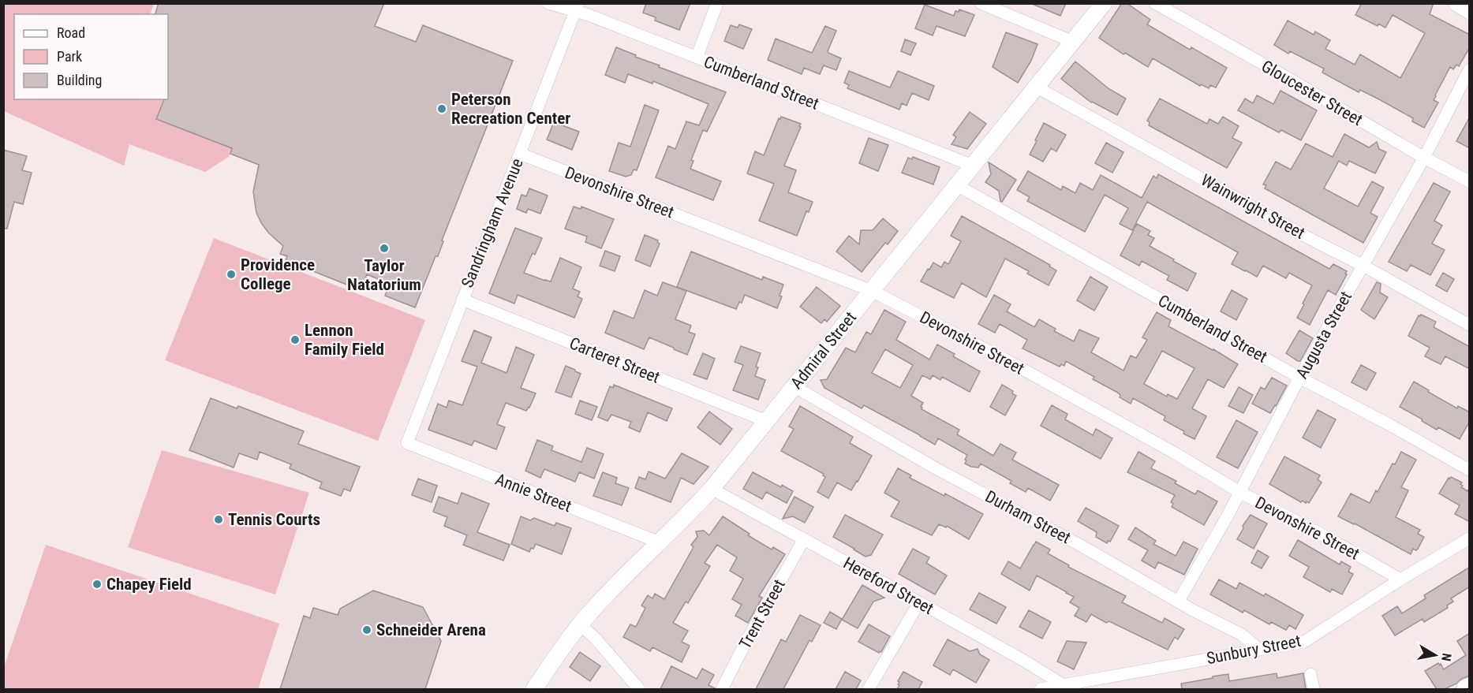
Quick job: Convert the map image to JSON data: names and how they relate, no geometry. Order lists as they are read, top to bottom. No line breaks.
{"streets":{"main road":["Admiral Street"],"street":["Cumberland Street","Gloucester Street","Devonshire Street","Wainwright Street","Sandringham Avenue","Augusta Street","Carteret Street","Annie Street","Durham Street","Hereford Street","Trent Street","Sunbury Street"]},"crossings":[["Cumberland Street","Sandringham Avenue"],["Cumberland Street","Augusta Street"],["Cumberland Street","Admiral Street"],["Gloucester Street","Augusta Street"],["Devonshire Street","Sandringham Avenue"],["Devonshire Street","Augusta Street"],["Devonshire Street","Admiral Street"],["Devonshire Street","Sunbury Street"],["Wainwright Street","Augusta Street"],["Wainwright Street","Admiral Street"],["Sandringham Avenue","Carteret Street"],["Sandringham Avenue","Annie Street"],["Augusta Street","Durham Street"],["Admiral Street","Carteret Street"],["Admiral Street","Annie Street"],["Admiral Street","Durham Street"],["Admiral Street","Hereford Street"],["Durham Street","Sunbury Street"],["Hereford Street","Trent Street"],["Hereford Street","Sunbury Street"]],"places":["Peterson Recreation Center","Taylor Natatorium","Providence College","Lennon Family Field","Tennis Courts","Chapey Field","Schneider Arena"],"legend":["Road","Park","Building"],"north":"right"}
